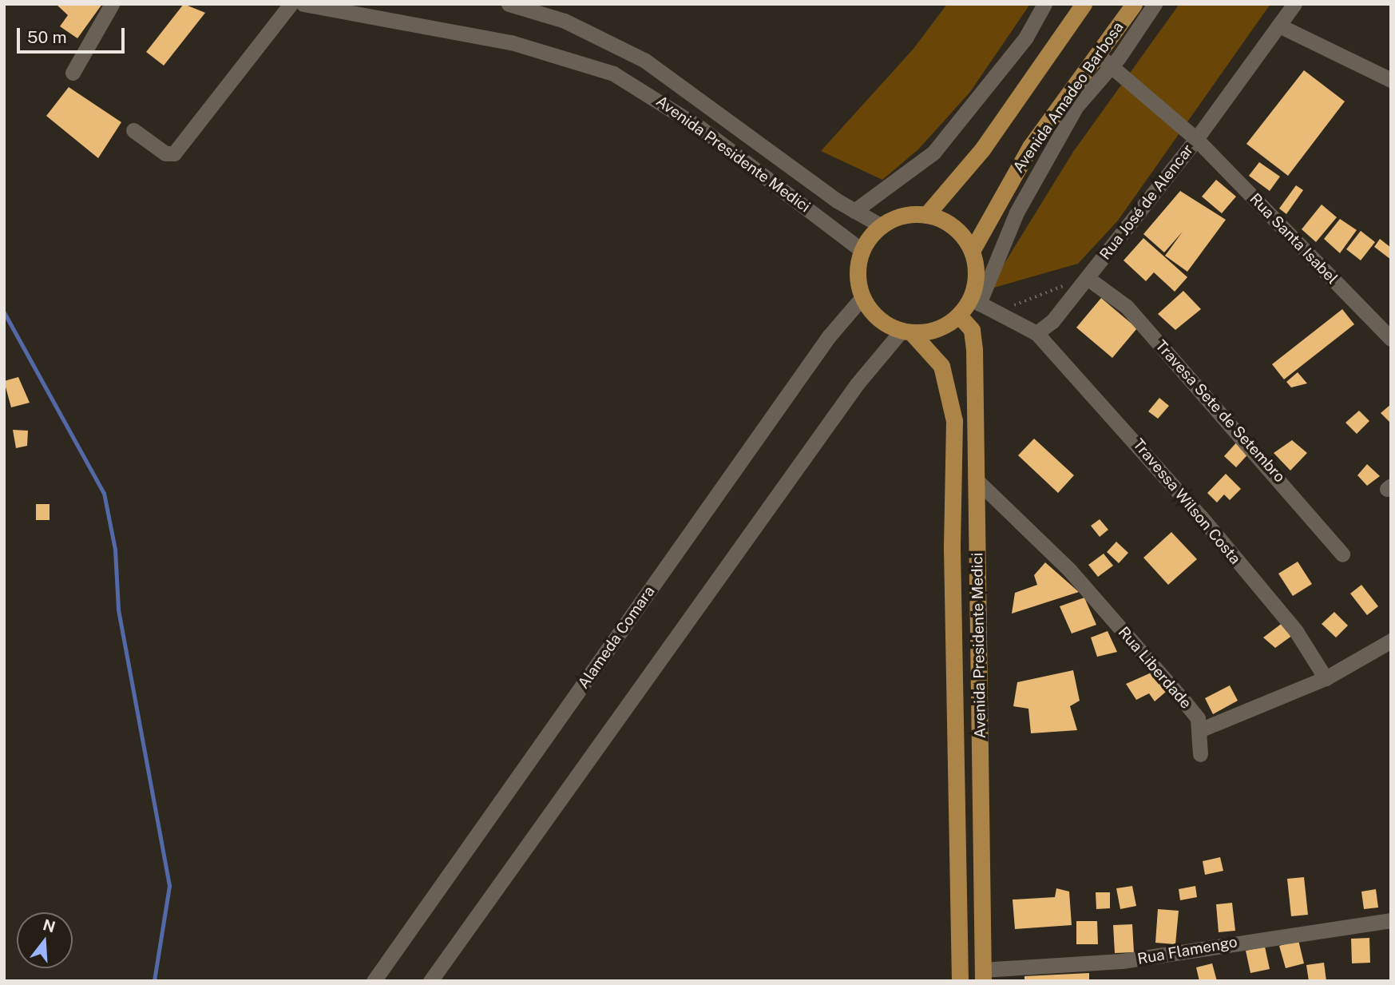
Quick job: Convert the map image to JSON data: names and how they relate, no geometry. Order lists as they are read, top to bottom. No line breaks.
{"streets":{"main road":["Avenida Amadeo Barbosa","Avenida Presidente Medici"],"street":["Rua José de Alencar","Rua Santa Isabel","Travesa Sete de Setembro","Travessa Wilson Costa","Alameda Comara","Rua Liberdade","Rua Flamengo"]},"crossings":[["Avenida Amadeo Barbosa","Avenida Presidente Medici"],["Avenida Amadeo Barbosa","Rua Santa Isabel"],["Avenida Amadeo Barbosa","Alameda Comara"],["Avenida Presidente Medici","Alameda Comara"],["Avenida Presidente Medici","Rua Liberdade"],["Avenida Presidente Medici","Rua Flamengo"],["Rua José de Alencar","Rua Santa Isabel"],["Rua José de Alencar","Travesa Sete de Setembro"],["Rua José de Alencar","Travessa Wilson Costa"]],"scale_bar":"50 m","north":"top"}
